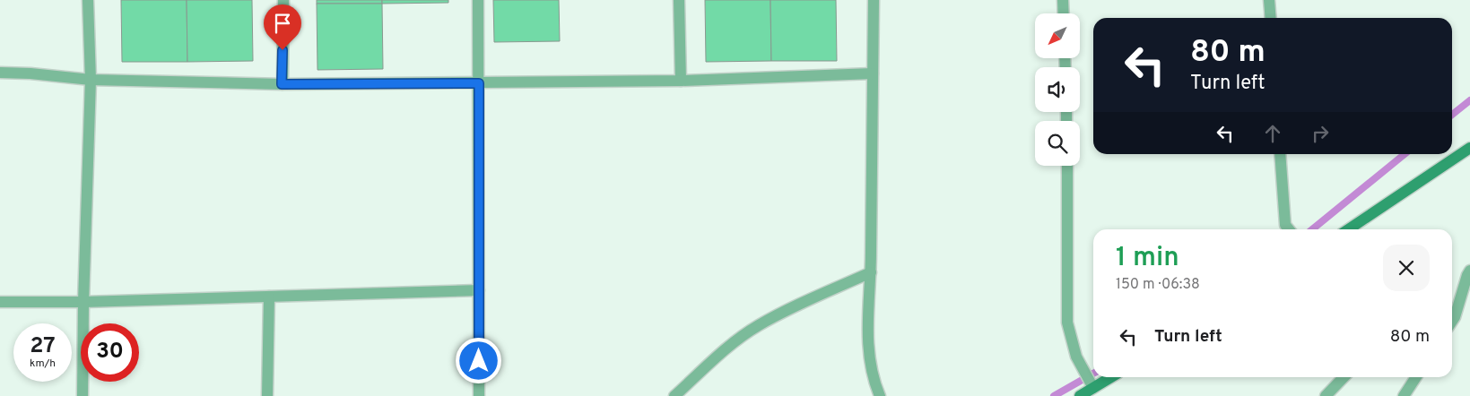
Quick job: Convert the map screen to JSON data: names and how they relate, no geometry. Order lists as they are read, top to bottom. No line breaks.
{"north":"bottom left","page":{"turn":["80 m","Turn left"],"heading":["1 min","150 m · 06:38"],"list":[{"name":"Turn left","value":"80 m"}],"speed":"27 km/h","limit":"30"}}
